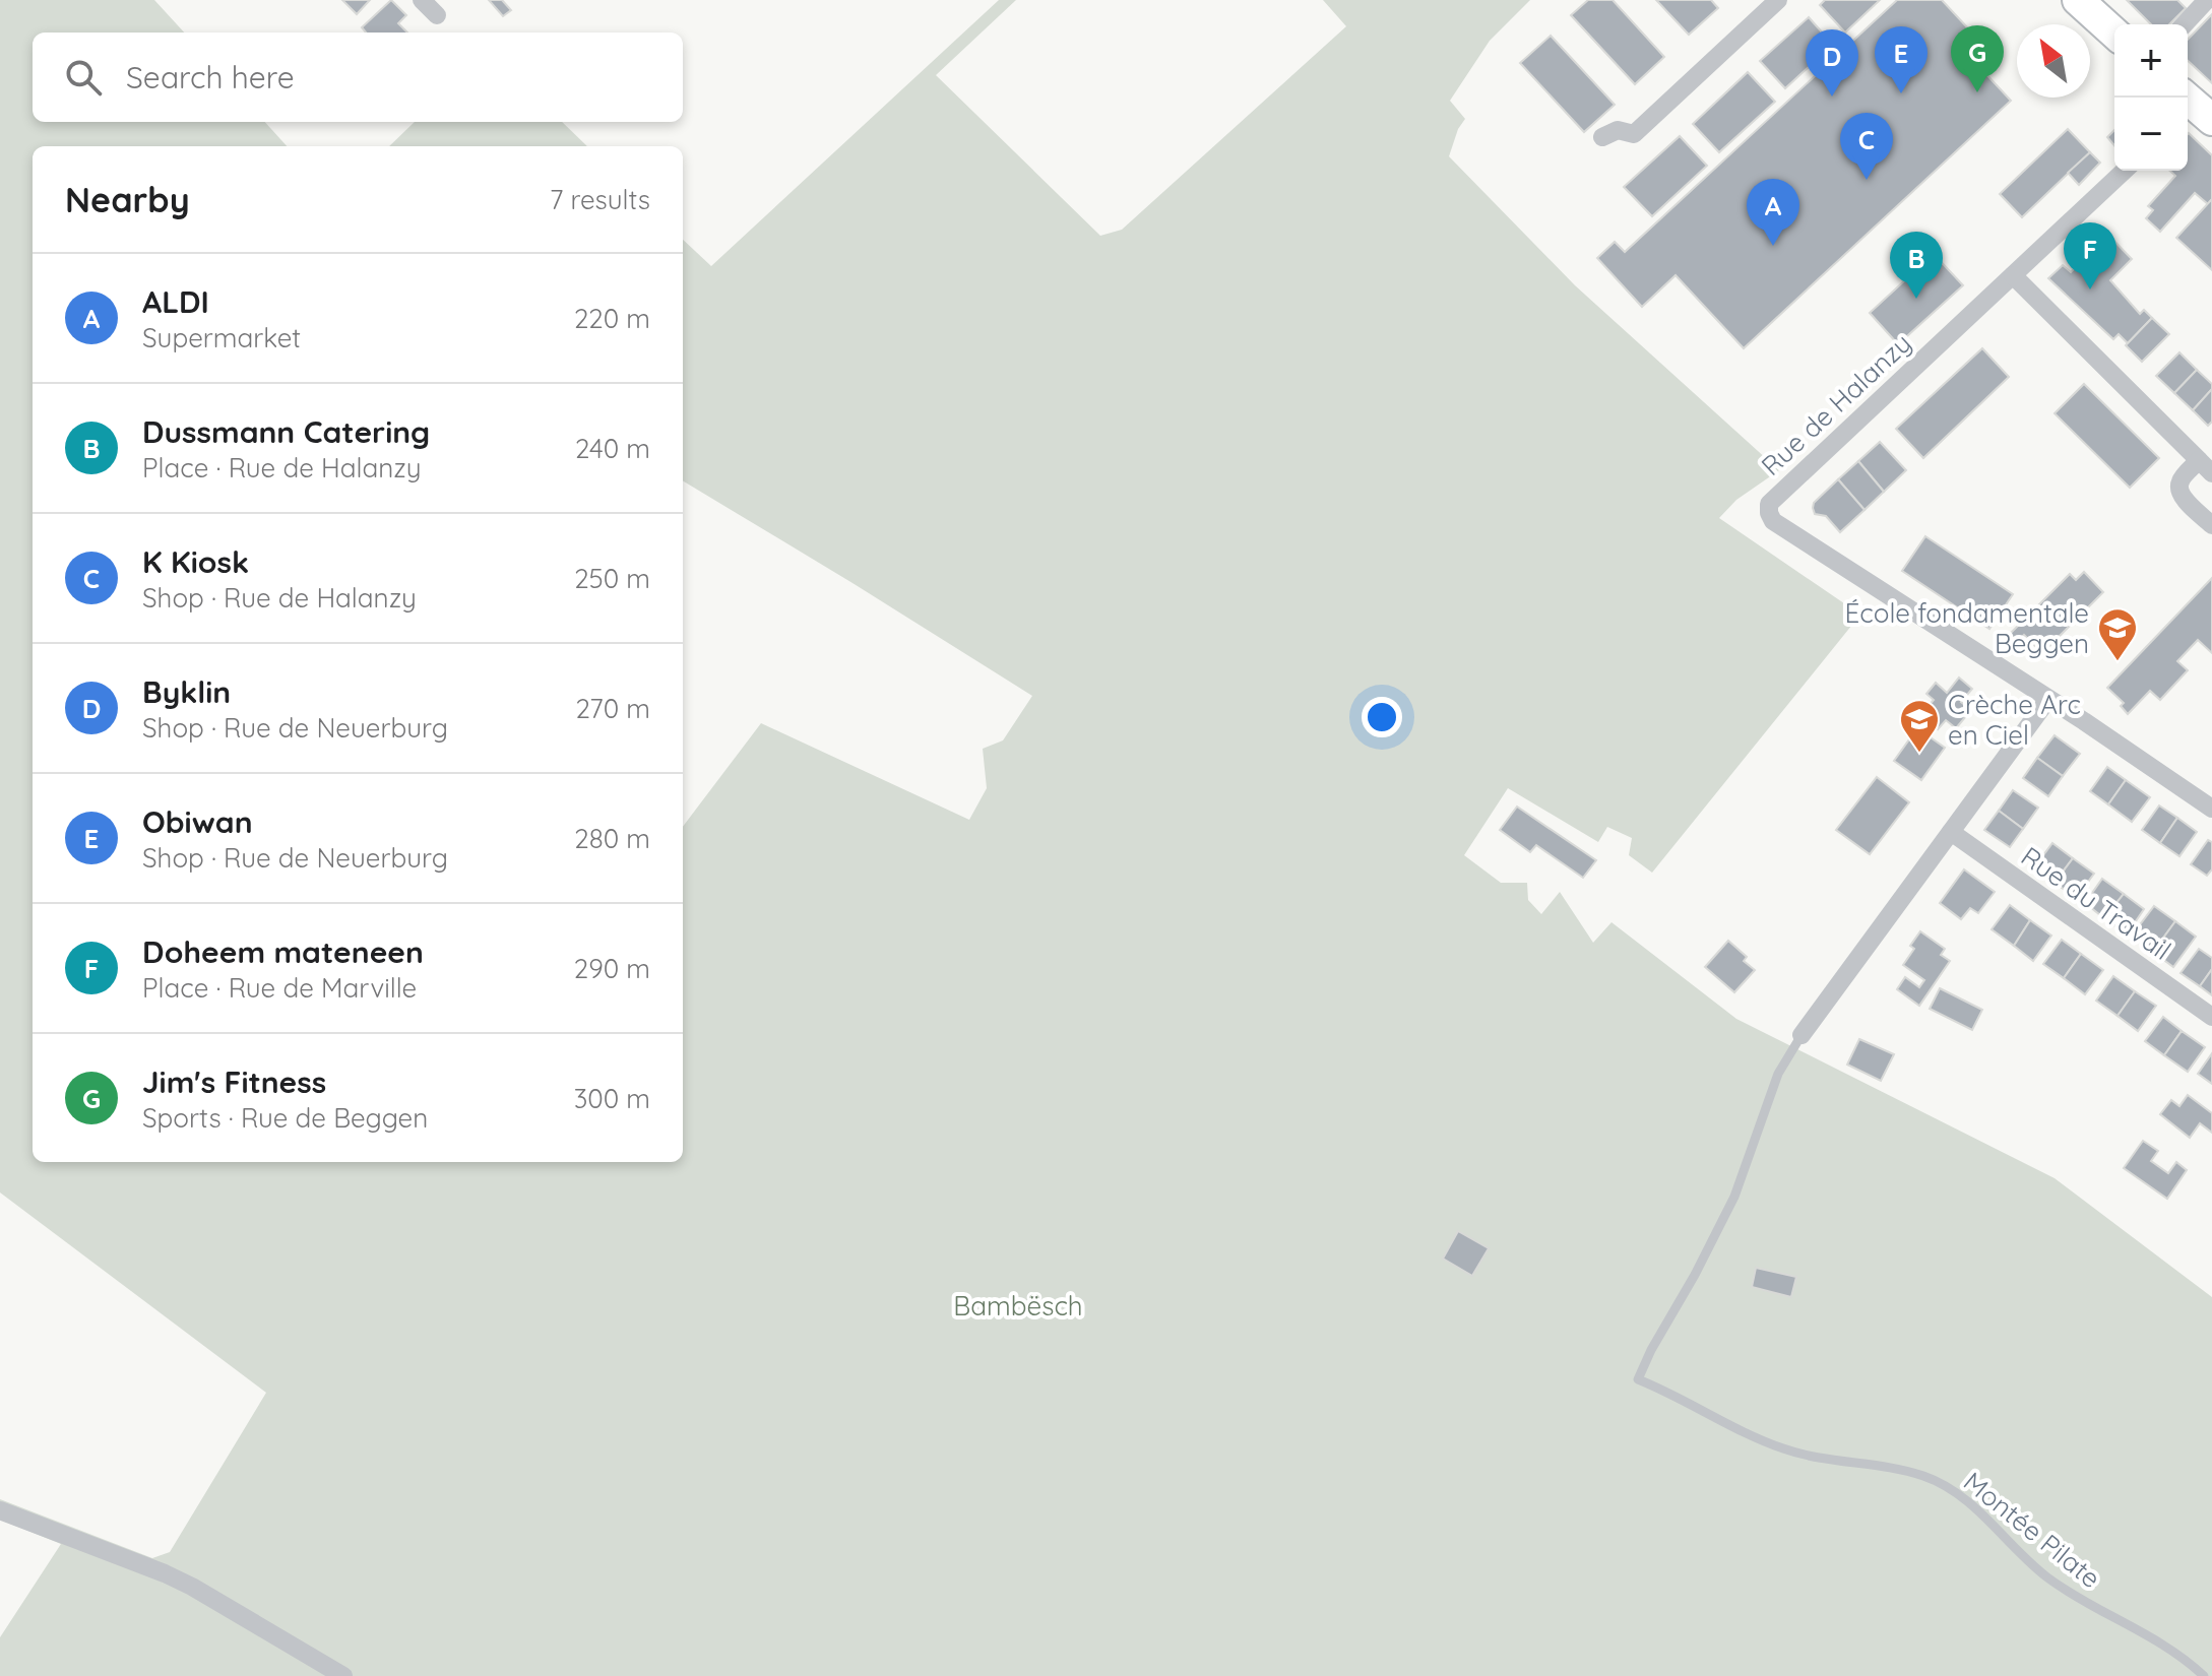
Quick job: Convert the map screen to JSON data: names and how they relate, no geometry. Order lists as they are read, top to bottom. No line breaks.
{"streets":{"street":["Rue de Halanzy","Rue du Travail"],"lane":["Montée Pilate"]},"parks":["Bambësch"],"places":{"school or university":["École fondamentale Beggen","Crèche Arc en Ciel"]},"north":"top left","page":{"map_buttons":["+","−"],"pins":["G","E","D","C","A","F","B"],"search":"Search here","heading":["Nearby","7 results"],"list":[{"mark":"A","name":"ALDI","note":"Supermarket","value":"220 m"},{"mark":"B","name":"Dussmann Catering","note":"Place · Rue de Halanzy","value":"240 m"},{"mark":"C","name":"K Kiosk","note":"Shop · Rue de Halanzy","value":"250 m"},{"mark":"D","name":"Byklin","note":"Shop · Rue de Neuerburg","value":"270 m"},{"mark":"E","name":"Obiwan","note":"Shop · Rue de Neuerburg","value":"280 m"},{"mark":"F","name":"Doheem mateneen","note":"Place · Rue de Marville","value":"290 m"},{"mark":"G","name":"Jim's Fitness","note":"Sports · Rue de Beggen","value":"300 m"}]}}
